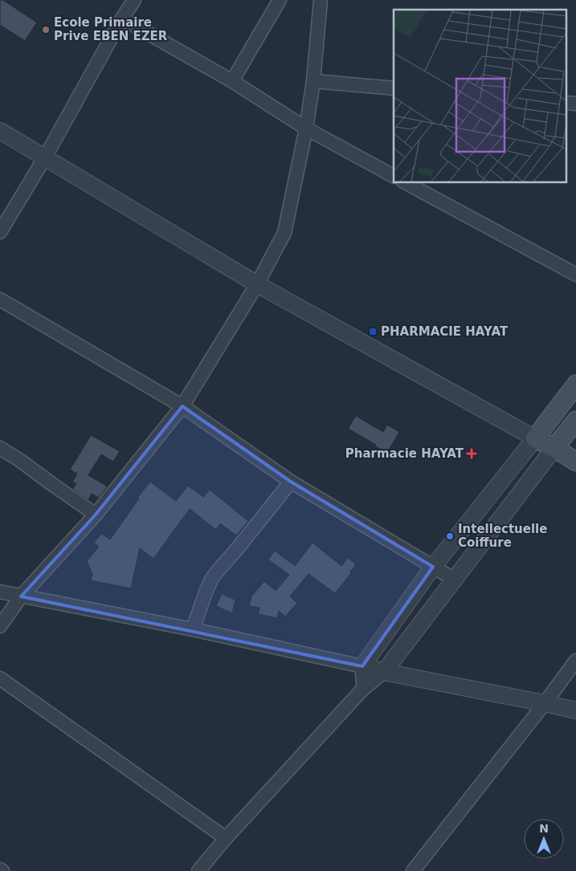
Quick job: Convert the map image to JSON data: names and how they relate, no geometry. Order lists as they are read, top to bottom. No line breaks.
{"places":{"other":["Ecole Primaire Prive EBEN EZER","Intellectuelle Coiffure"],"transit":["PHARMACIE HAYAT"],"health":["Pharmacie HAYAT"]},"north":"top"}
